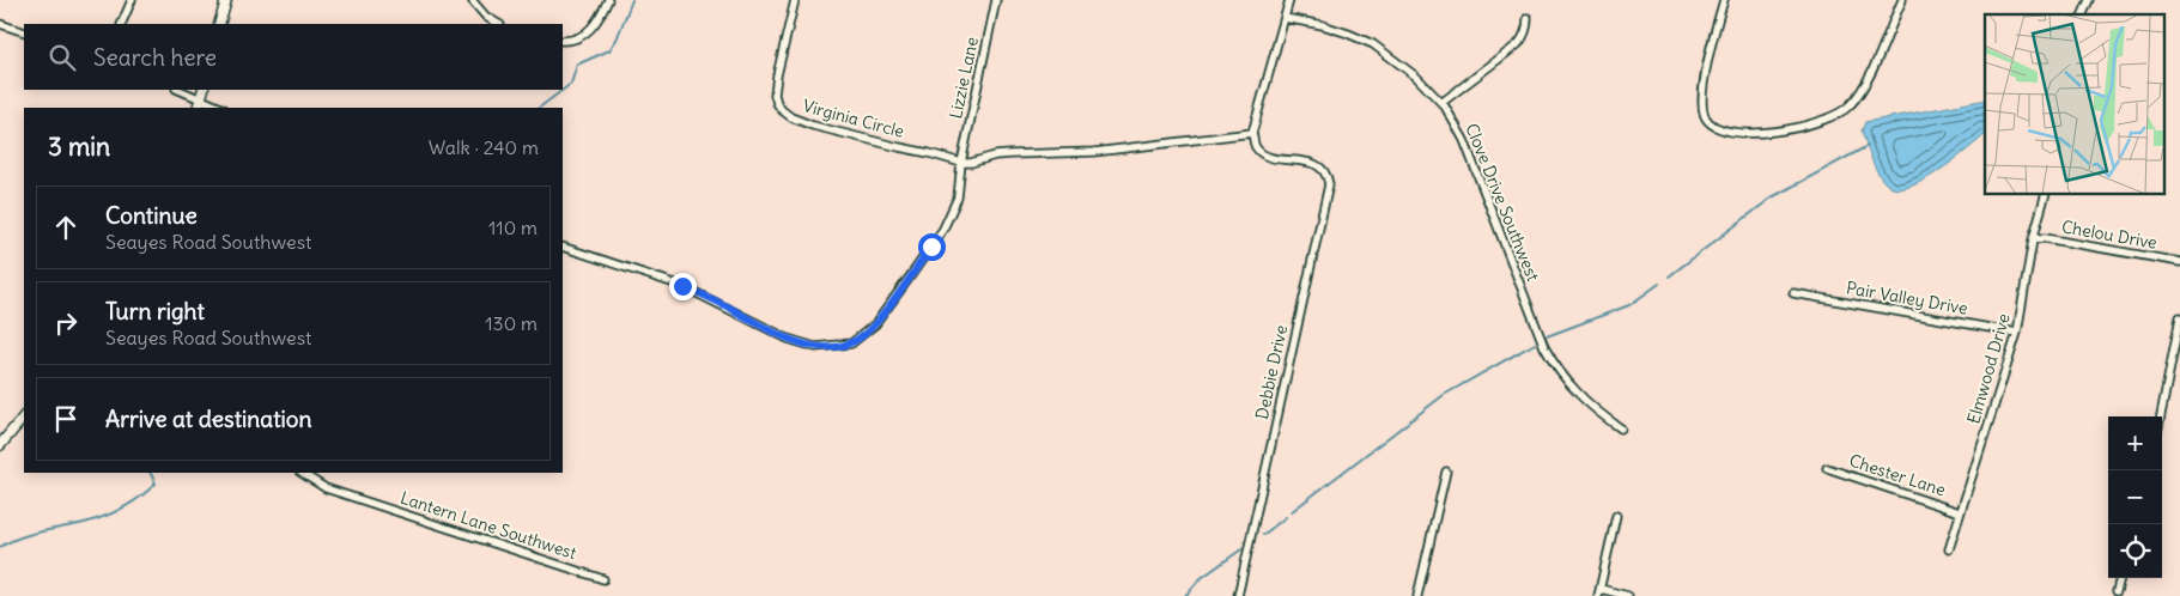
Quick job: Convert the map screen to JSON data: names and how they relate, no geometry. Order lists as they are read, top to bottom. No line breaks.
{"streets":{"street":["Lizzie Lane","Virginia Circle","Clove Drive Southwest","Chelou Drive","Pair Valley Drive","Elmwood Drive","Debbie Drive","Chester Lane","Lantern Lane Southwest"]},"crossings":[["Lizzie Lane","Virginia Circle"],["Chelou Drive","Elmwood Drive"],["Pair Valley Drive","Elmwood Drive"],["Elmwood Drive","Chester Lane"]],"page":{"search":"Search here","heading":["3 min","Walk · 240 m"],"list":[["Continue","Seayes Road Southwest","110 m"],["Turn right","Seayes Road Southwest","130 m"],"Arrive at destination"],"map_buttons":["+","−"]}}
